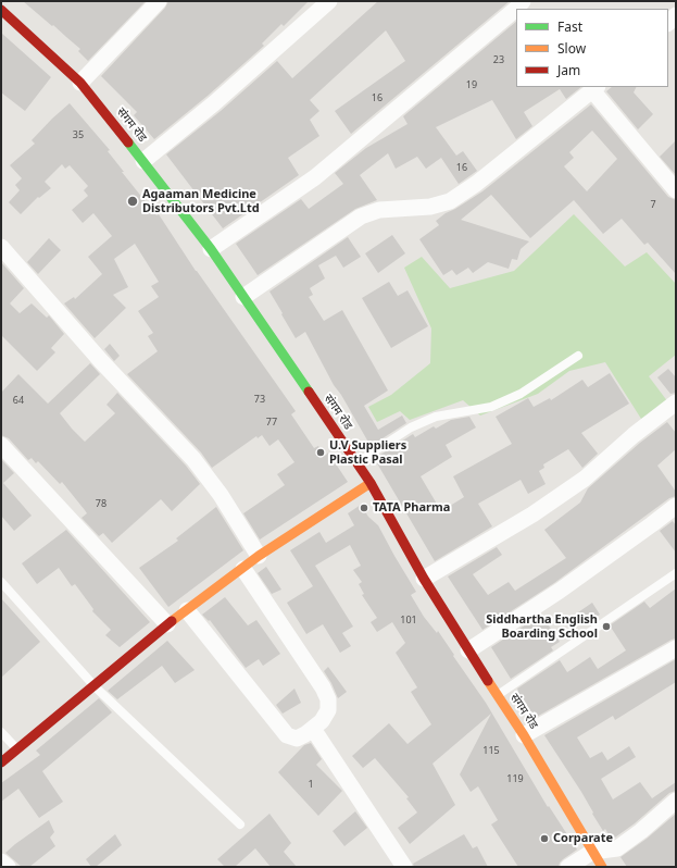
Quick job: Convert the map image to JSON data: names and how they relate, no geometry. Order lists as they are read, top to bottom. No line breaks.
{"streets":{"street":["संगम रोड"]},"places":["Agaaman Medicine Distributors Pvt.Ltd","U.V Suppliers Plastic Pasal","TATA Pharma","Siddhartha English Boarding School","Corparate"],"house_numbers":["23","19","16","35","16","7","73","64","77","78","101","115","119","1"],"legend":["Fast","Slow","Jam"]}
